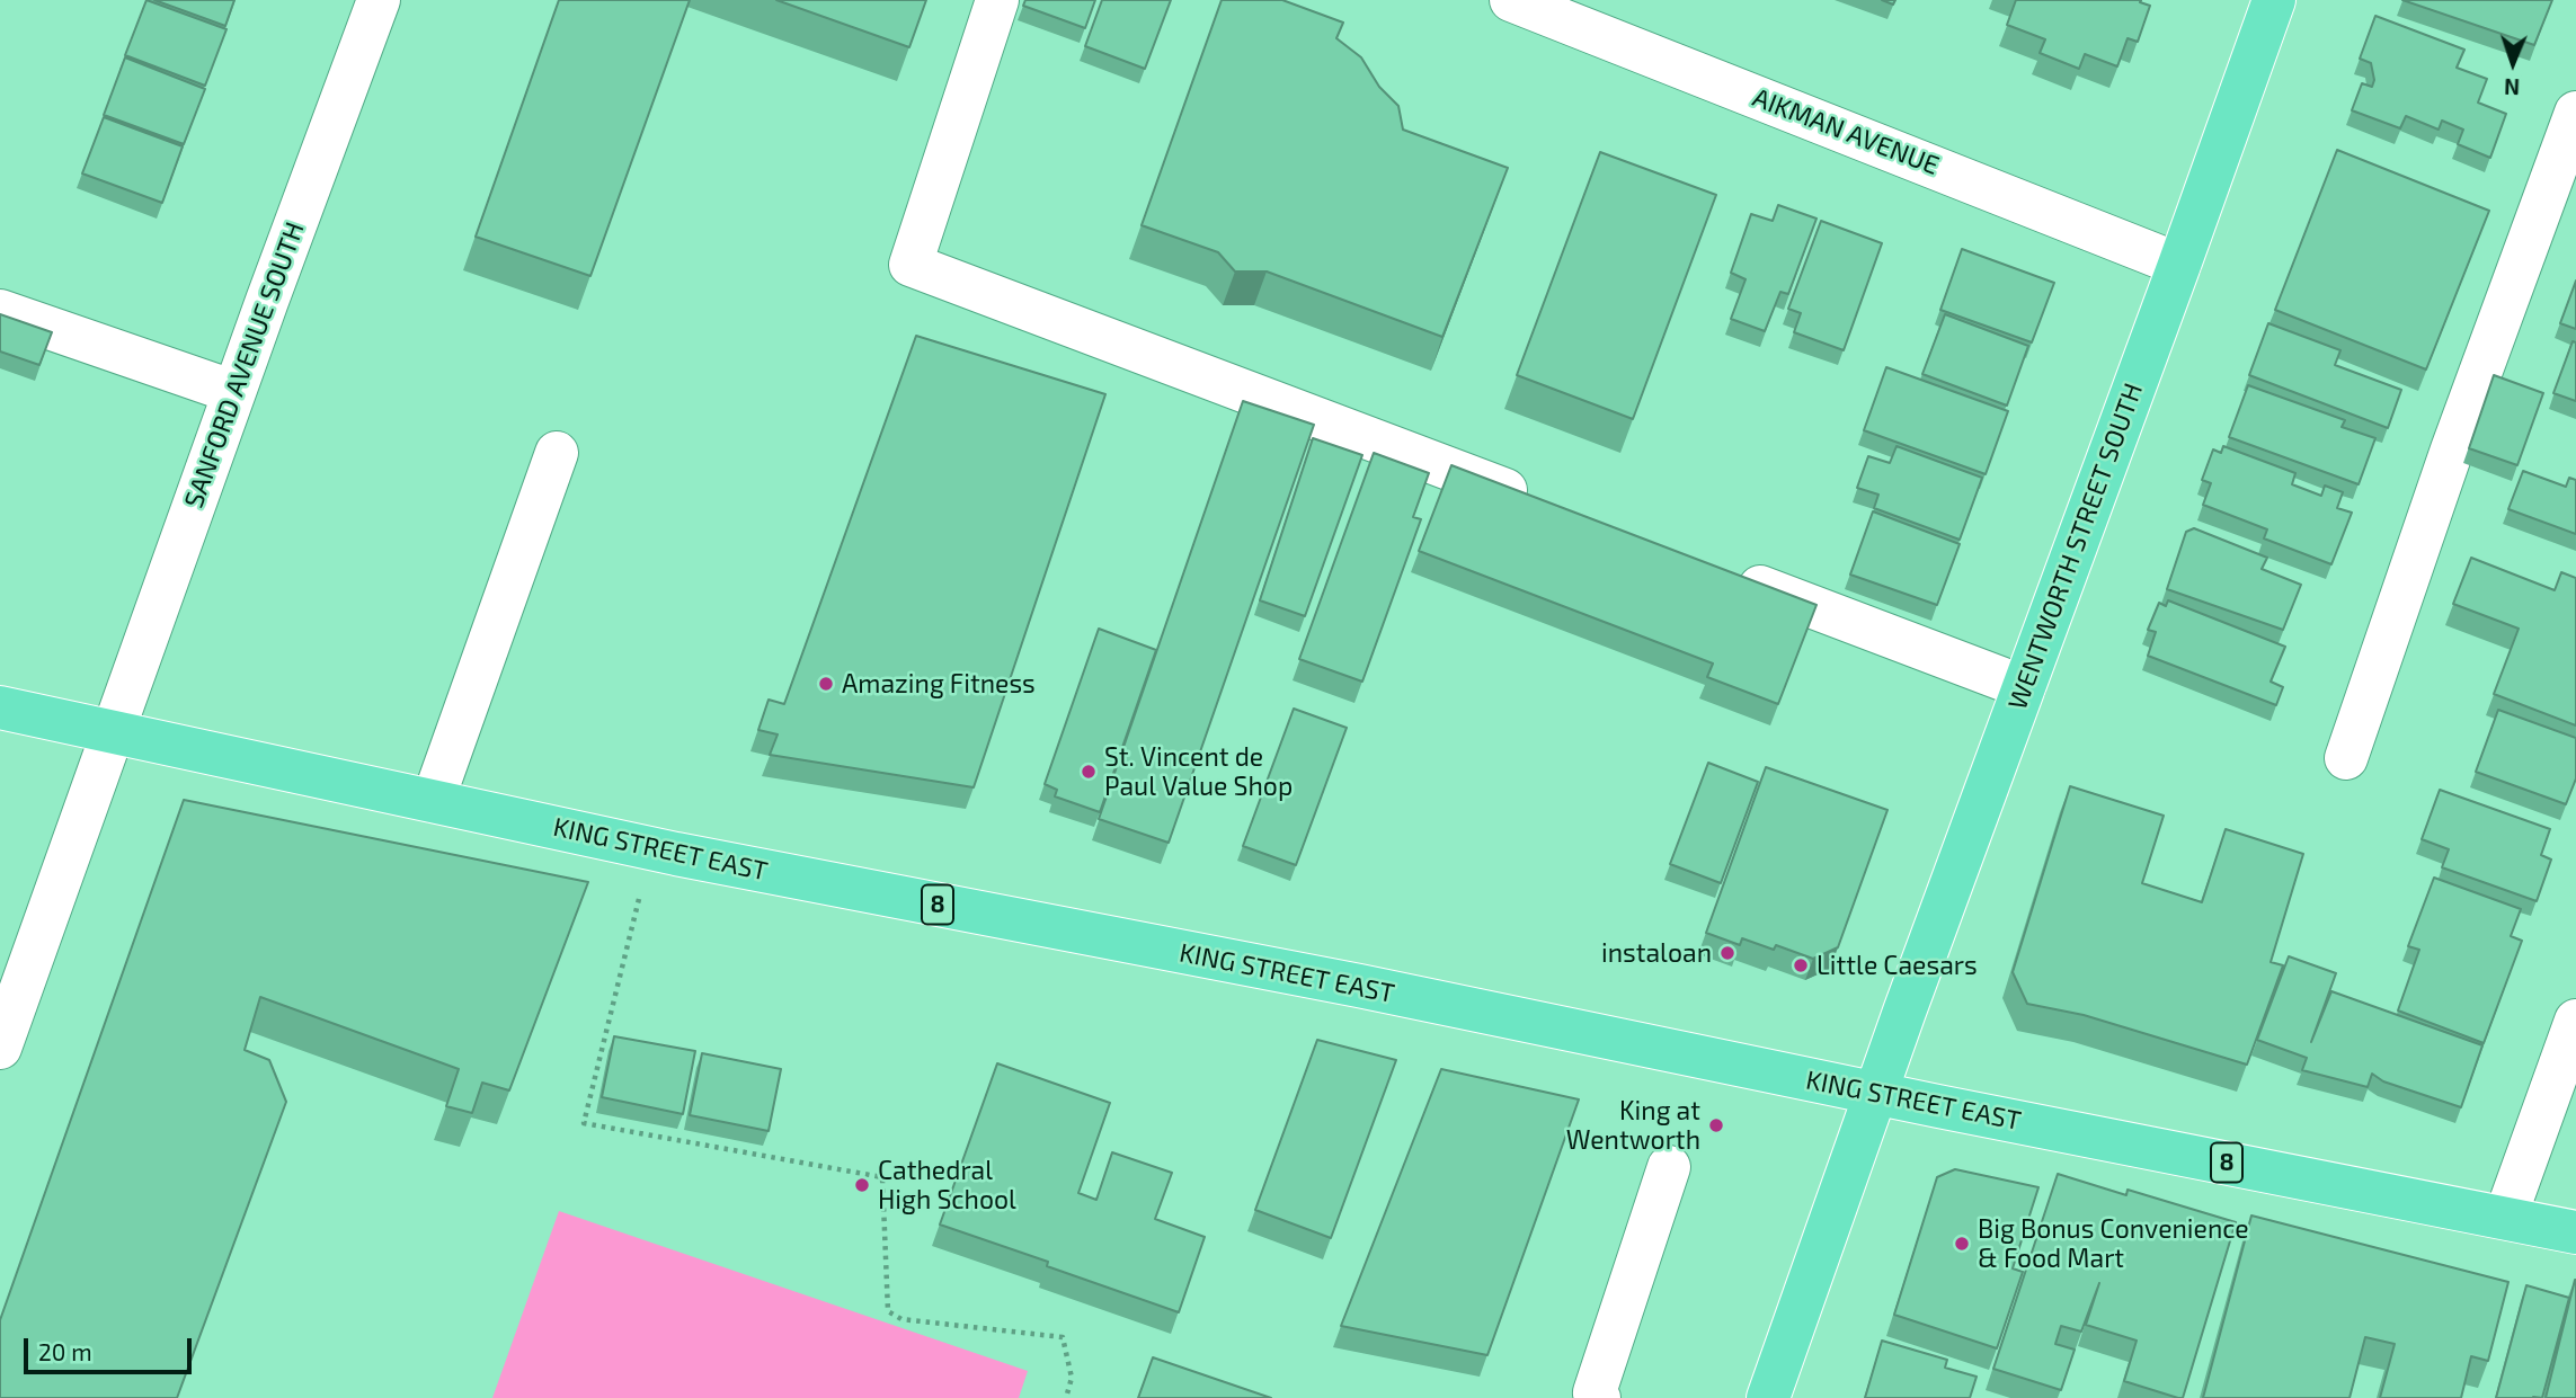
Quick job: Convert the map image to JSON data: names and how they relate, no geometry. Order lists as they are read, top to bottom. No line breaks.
{"streets":{"main road":["WENTWORTH STREET SOUTH","KING STREET EAST","8"],"street":["AIKMAN AVENUE","SANFORD AVENUE SOUTH"]},"crossings":[["AIKMAN AVENUE","WENTWORTH STREET SOUTH"],["SANFORD AVENUE SOUTH","KING STREET EAST"],["WENTWORTH STREET SOUTH","KING STREET EAST"]],"places":["Amazing Fitness","St. Vincent de Paul Value Shop","instaloan","Little Caesars","King at Wentworth","Cathedral High School","Big Bonus Convenience & Food Mart"],"scale_bar":"20 m","north":"bottom"}
